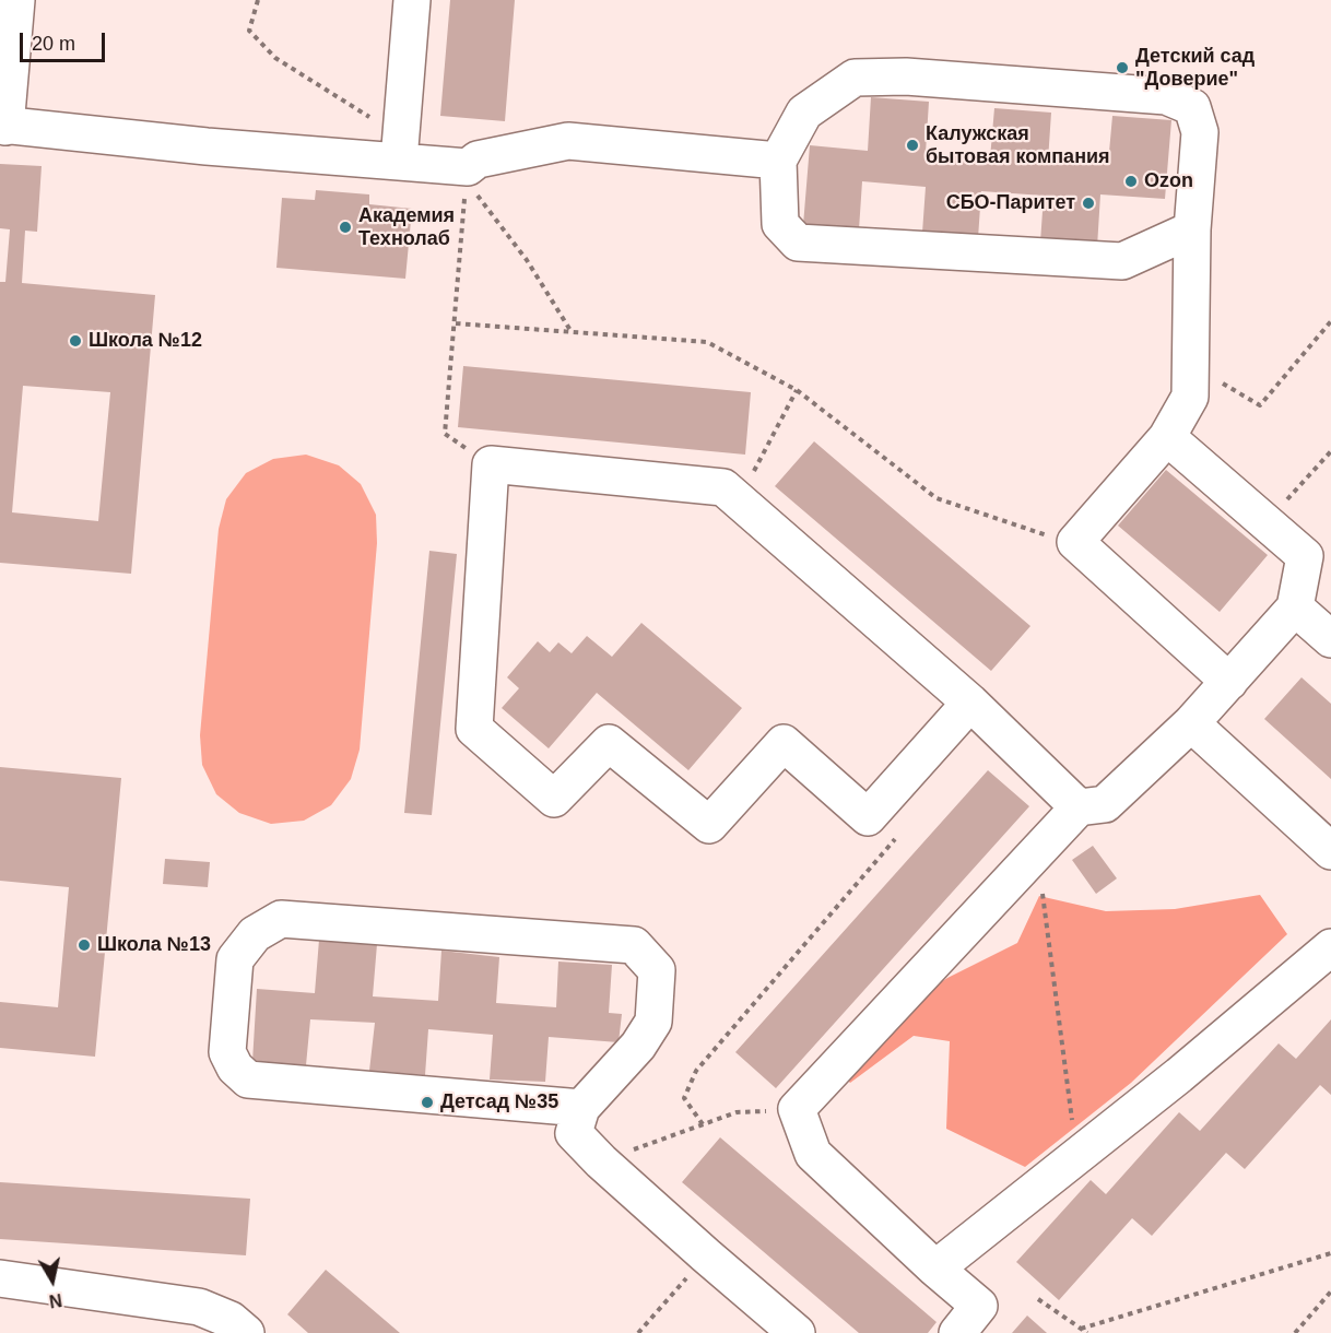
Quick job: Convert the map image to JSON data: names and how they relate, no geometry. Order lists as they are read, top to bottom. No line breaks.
{"places":["Детский сад \"Доверие\"","Калужская бытовая компания","Ozon","СБО-Паритет","Академия Технолаб","Школа №12","Школа №13","Детсад №35"],"scale_bar":"20 m","north":"bottom"}
